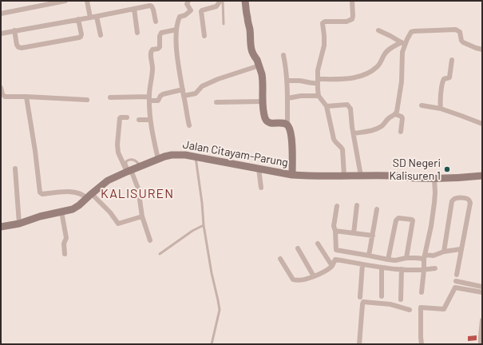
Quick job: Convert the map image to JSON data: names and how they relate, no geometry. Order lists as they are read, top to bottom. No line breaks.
{"streets":{"main road":["Jalan Citayam-Parung"]},"districts":["KALISUREN"],"places":["SD Negeri Kalisuren 1"]}
